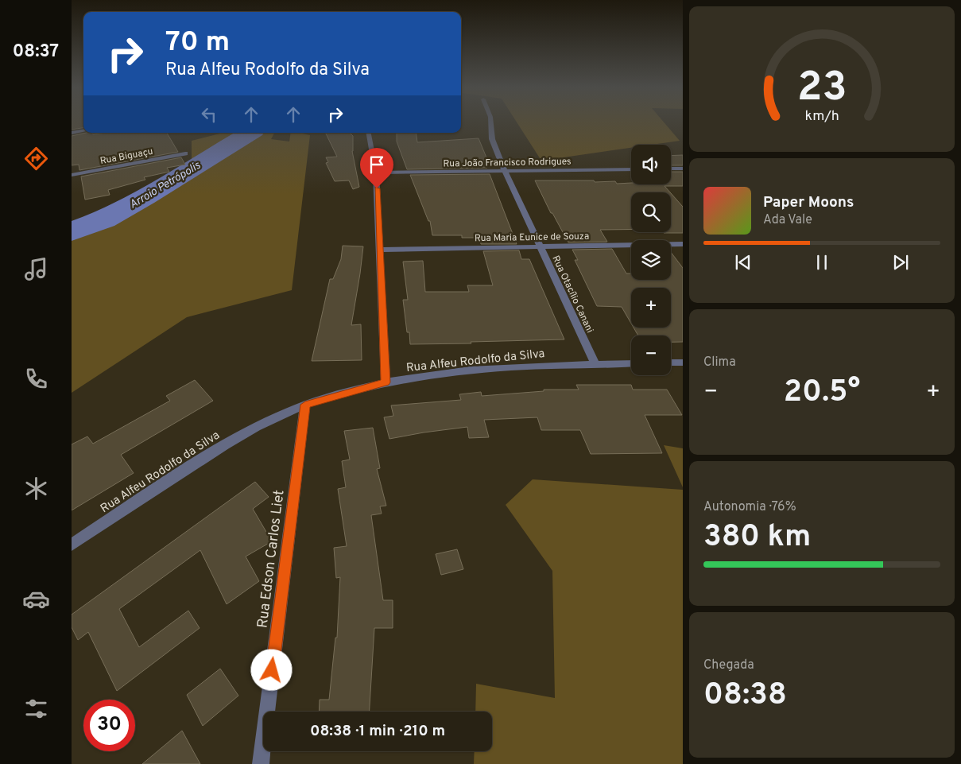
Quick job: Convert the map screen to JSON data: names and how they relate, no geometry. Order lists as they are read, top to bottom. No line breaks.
{"streets":{"street":["Rua Biguaçu","Rua João Francisco Rodrigues","Rua Maria Eunice de Souza","Rua Otacílio Canani","Rua Alfeu Rodolfo da Silva","Rua Edson Carlos Liet"]},"crossings":[["Rua João Francisco Rodrigues","Rua Otacílio Canani"],["Rua Maria Eunice de Souza","Rua Otacílio Canani"],["Rua Otacílio Canani","Rua Alfeu Rodolfo da Silva"],["Rua Alfeu Rodolfo da Silva","Rua Edson Carlos Liet"]],"water":["Arroio Petrópolis"],"page":{"tabs":"08:37","turn":["70 m","Rua Alfeu Rodolfo da Silva"],"map_buttons":["+","−"],"song":["Paper Moons","Ada Vale"],"tile":["Clima",["Autonomia · 76%","380 km"],["Chegada","08:38"]],"heat":["−","20.5°","+"],"limit":"30","trip":"08:38 · 1 min · 210 m","gauge":["23","km/h"]}}
